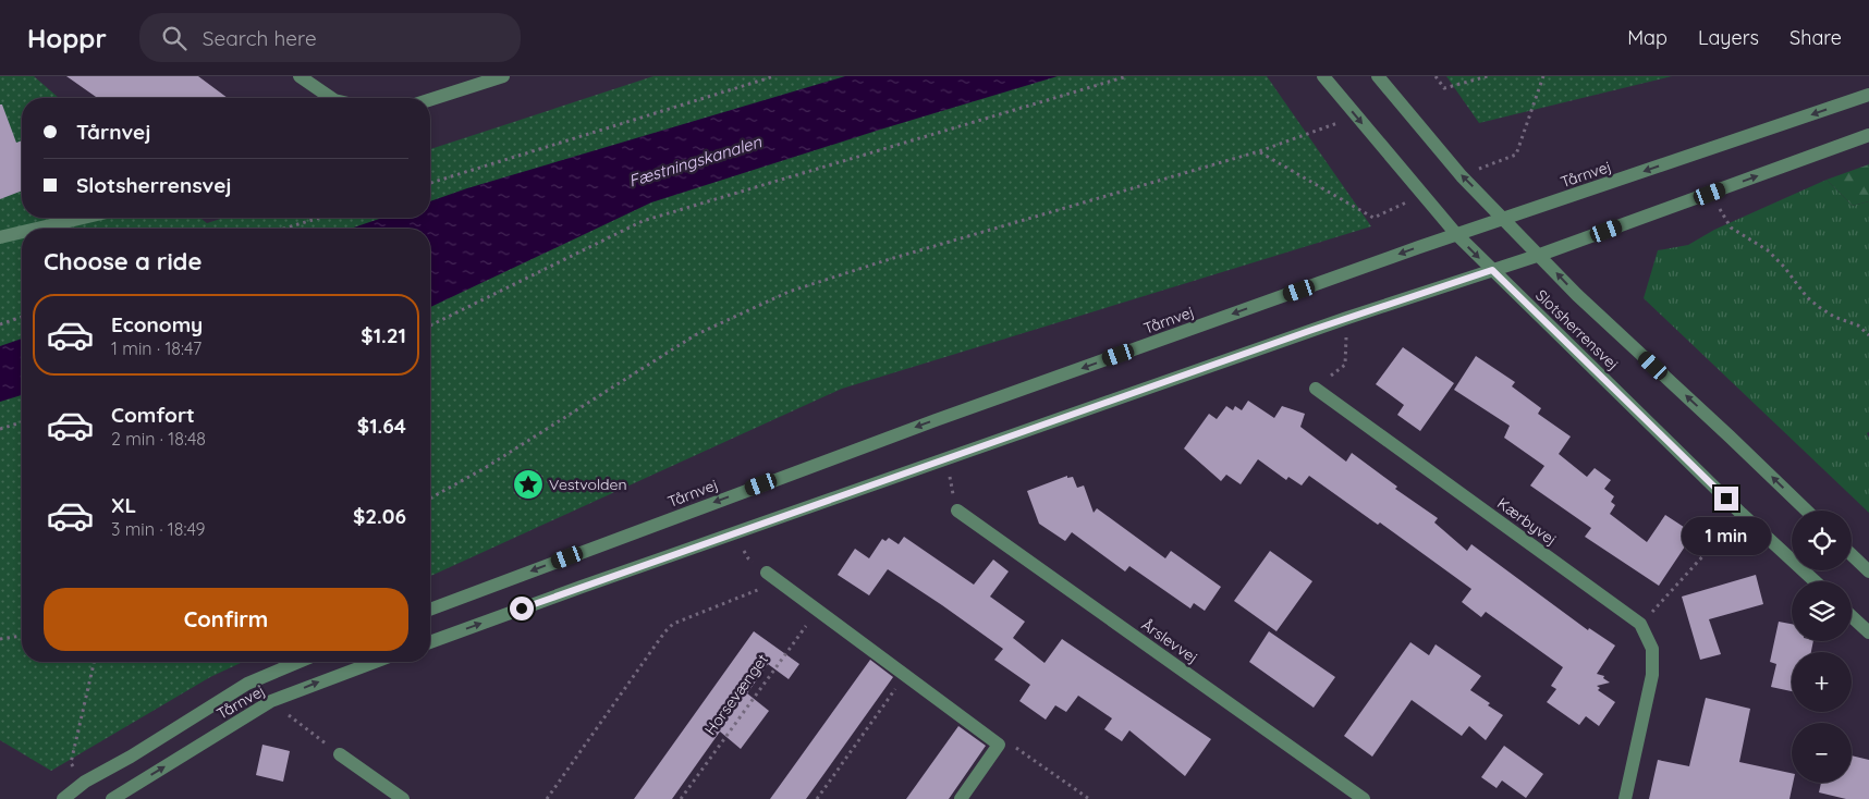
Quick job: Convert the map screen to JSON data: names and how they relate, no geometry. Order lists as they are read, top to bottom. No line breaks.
{"streets":{"street":["Tårnvej","Slotsherrensvej","Kærbyvej","Årslevvej"],"path":["Horsevænget"]},"crossings":[["Tårnvej","Slotsherrensvej"]],"water":["Fæstningskanalen"],"places":{"place":["Vestvolden"]},"page":{"header":"Hoppr","search":"Search here","nav":["Map","Layers","Share"],"banner":["Tårnvej","Slotsherrensvej"],"heading":"Choose a ride","list":[{"name":"Economy","note":"1 min · 18:47","value":"$1.21"},{"name":"Comfort","note":"2 min · 18:48","value":"$1.64"},{"name":"XL","note":"3 min · 18:49","value":"$2.06"}],"map_buttons":["+","−"],"bubble":"1 min","buttons":"Confirm"}}
